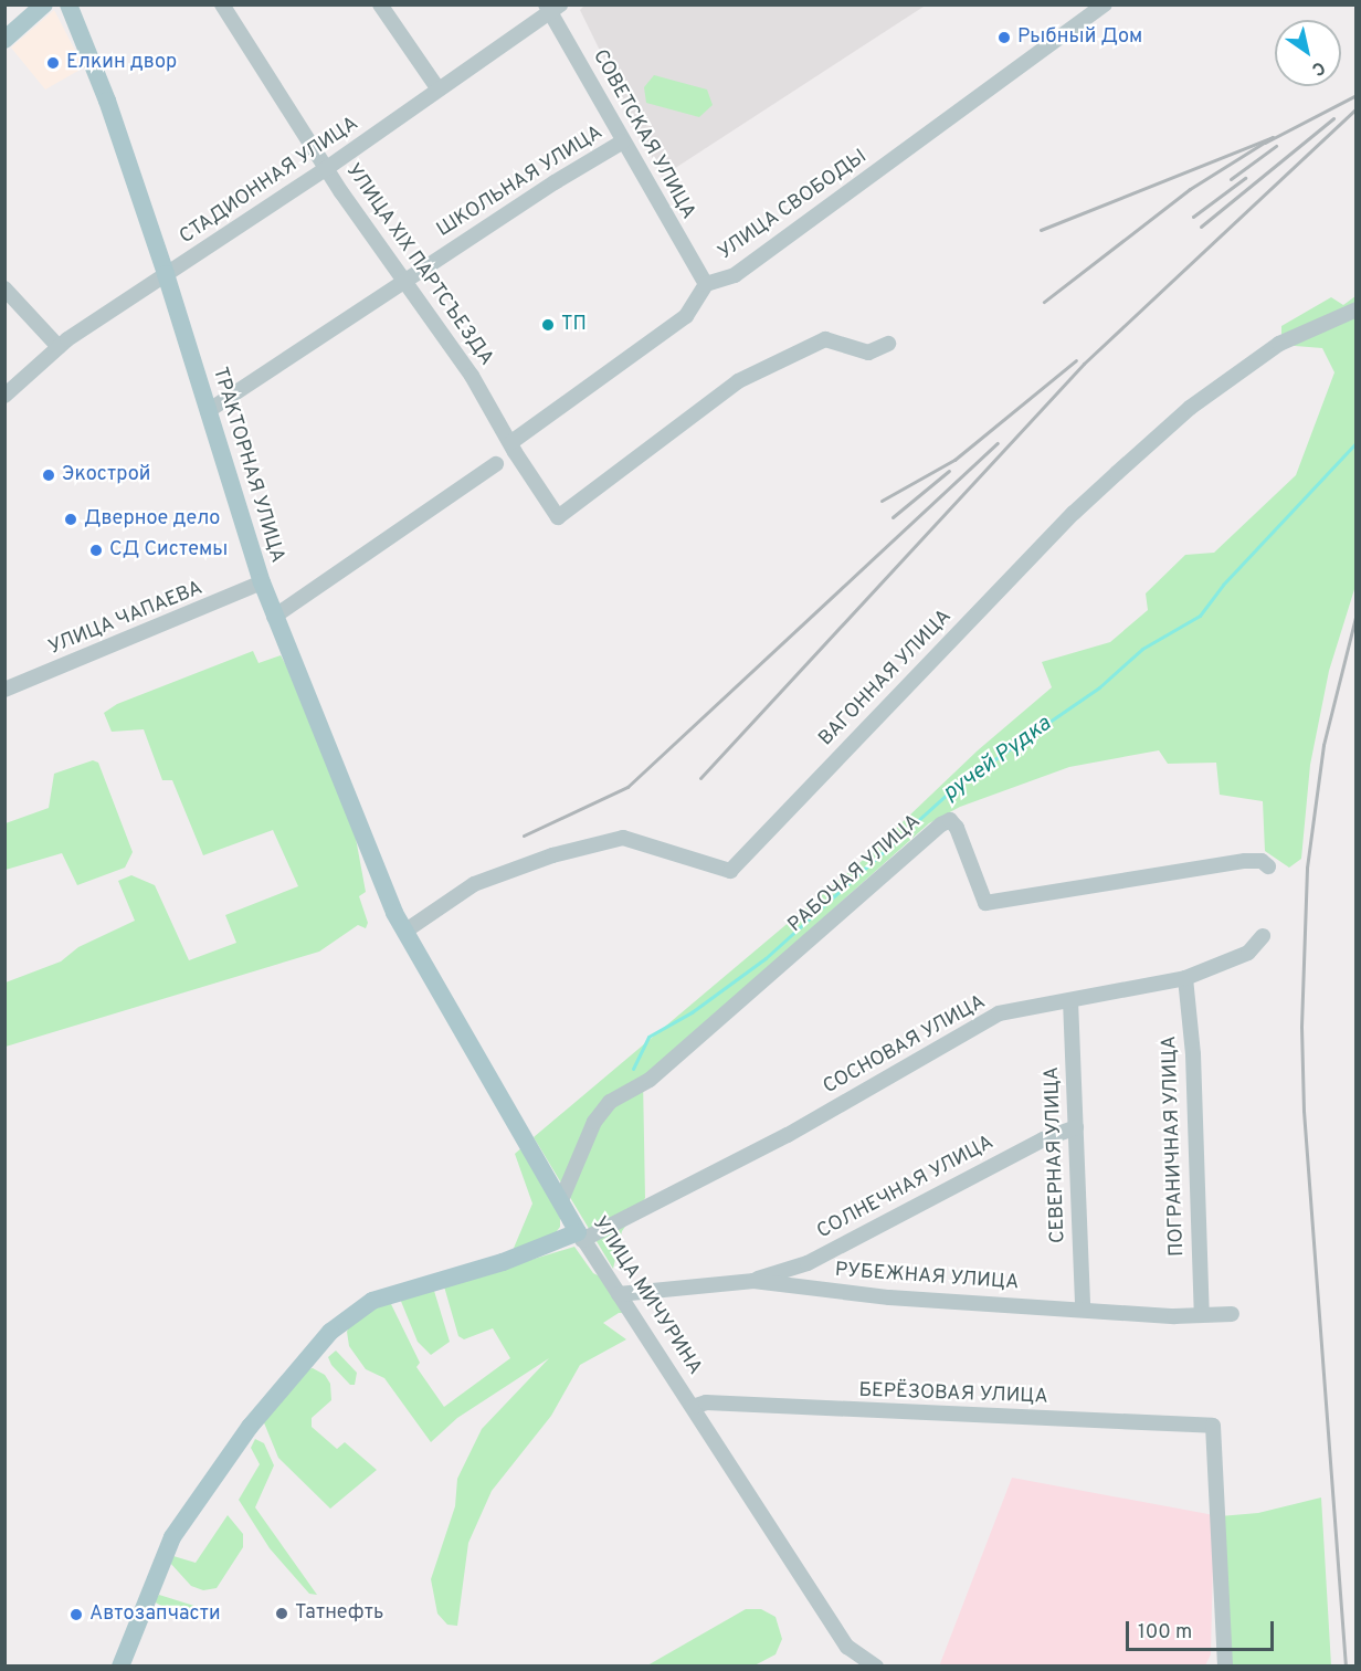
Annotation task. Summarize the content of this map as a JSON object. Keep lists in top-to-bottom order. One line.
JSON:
{"streets":{"main road":["ТРАКТОРНАЯ УЛИЦА","УЛИЦА МИЧУРИНА"],"street":["СОВЕТСКАЯ УЛИЦА","СТАДИОННАЯ УЛИЦА","ШКОЛЬНАЯ УЛИЦА","УЛИЦА СВОБОДЫ","УЛИЦА XIX ПАРТСЪЕЗДА","УЛИЦА ЧАПАЕВА","ВАГОННАЯ УЛИЦА","РАБОЧАЯ УЛИЦА","СОСНОВАЯ УЛИЦА","ПОГРАНИЧНАЯ УЛИЦА","СЕВЕРНАЯ УЛИЦА","СОЛНЕЧНАЯ УЛИЦА","РУБЕЖНАЯ УЛИЦА","БЕРЁЗОВАЯ УЛИЦА"]},"crossings":[["СОВЕТСКАЯ УЛИЦА","СТАДИОННАЯ УЛИЦА"],["СОВЕТСКАЯ УЛИЦА","ШКОЛЬНАЯ УЛИЦА"],["СОВЕТСКАЯ УЛИЦА","УЛИЦА СВОБОДЫ"],["СТАДИОННАЯ УЛИЦА","УЛИЦА XIX ПАРТСЪЕЗДА"],["СТАДИОННАЯ УЛИЦА","ТРАКТОРНАЯ УЛИЦА"],["ШКОЛЬНАЯ УЛИЦА","УЛИЦА XIX ПАРТСЪЕЗДА"],["ШКОЛЬНАЯ УЛИЦА","ТРАКТОРНАЯ УЛИЦА"],["УЛИЦА СВОБОДЫ","УЛИЦА XIX ПАРТСЪЕЗДА"],["ТРАКТОРНАЯ УЛИЦА","УЛИЦА ЧАПАЕВА"],["ТРАКТОРНАЯ УЛИЦА","ВАГОННАЯ УЛИЦА"],["ТРАКТОРНАЯ УЛИЦА","УЛИЦА МИЧУРИНА"],["ВАГОННАЯ УЛИЦА","УЛИЦА МИЧУРИНА"],["РАБОЧАЯ УЛИЦА","УЛИЦА МИЧУРИНА"],["СОСНОВАЯ УЛИЦА","ПОГРАНИЧНАЯ УЛИЦА"],["СОСНОВАЯ УЛИЦА","СЕВЕРНАЯ УЛИЦА"],["СОСНОВАЯ УЛИЦА","УЛИЦА МИЧУРИНА"],["ПОГРАНИЧНАЯ УЛИЦА","РУБЕЖНАЯ УЛИЦА"],["СЕВЕРНАЯ УЛИЦА","СОЛНЕЧНАЯ УЛИЦА"],["СЕВЕРНАЯ УЛИЦА","РУБЕЖНАЯ УЛИЦА"],["СОЛНЕЧНАЯ УЛИЦА","РУБЕЖНАЯ УЛИЦА"],["РУБЕЖНАЯ УЛИЦА","УЛИЦА МИЧУРИНА"],["УЛИЦА МИЧУРИНА","БЕРЁЗОВАЯ УЛИЦА"]],"water":["ручей Рудка"],"places":["Рыбный Дом","Елкин двор","ТП","Экострой","Дверное дело","СД Системы","Татнефть","Автозапчасти"],"scale_bar":"100 m","north":"bottom right"}
